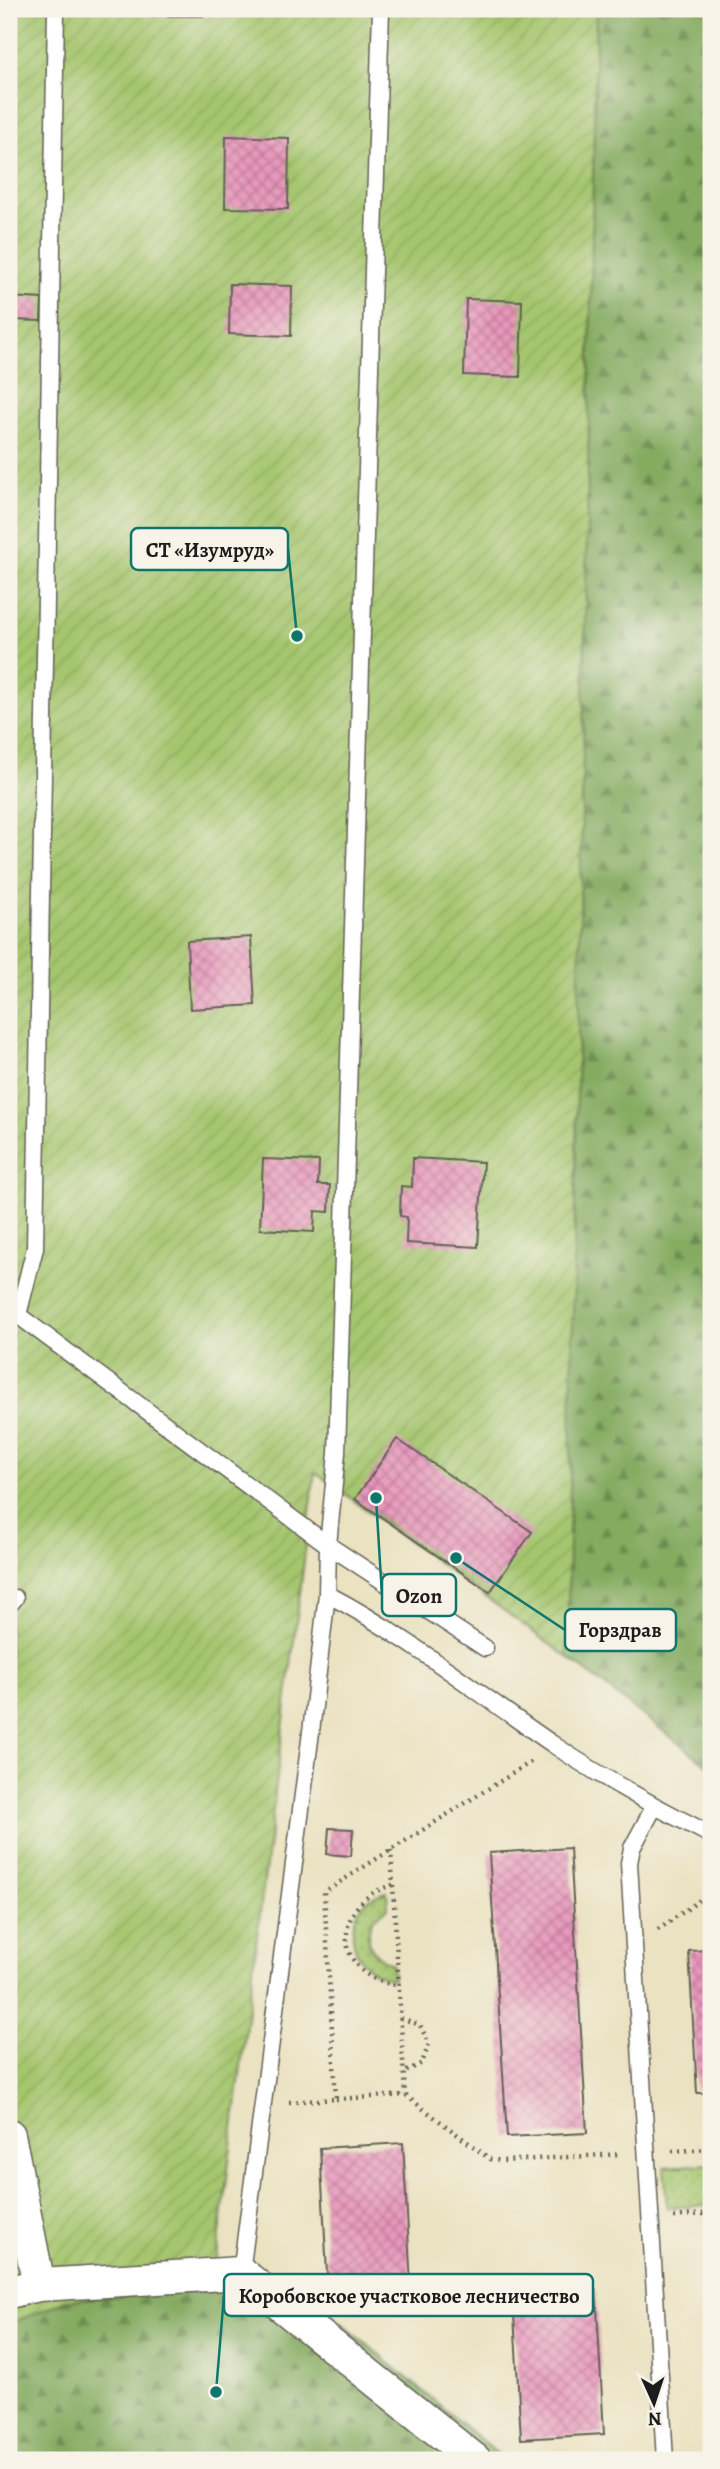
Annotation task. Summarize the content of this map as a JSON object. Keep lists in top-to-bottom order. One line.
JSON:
{"places":["СТ «Изумруд»","Ozon","Горздрав","Коробовское участковое лесничество"],"north":"bottom"}
